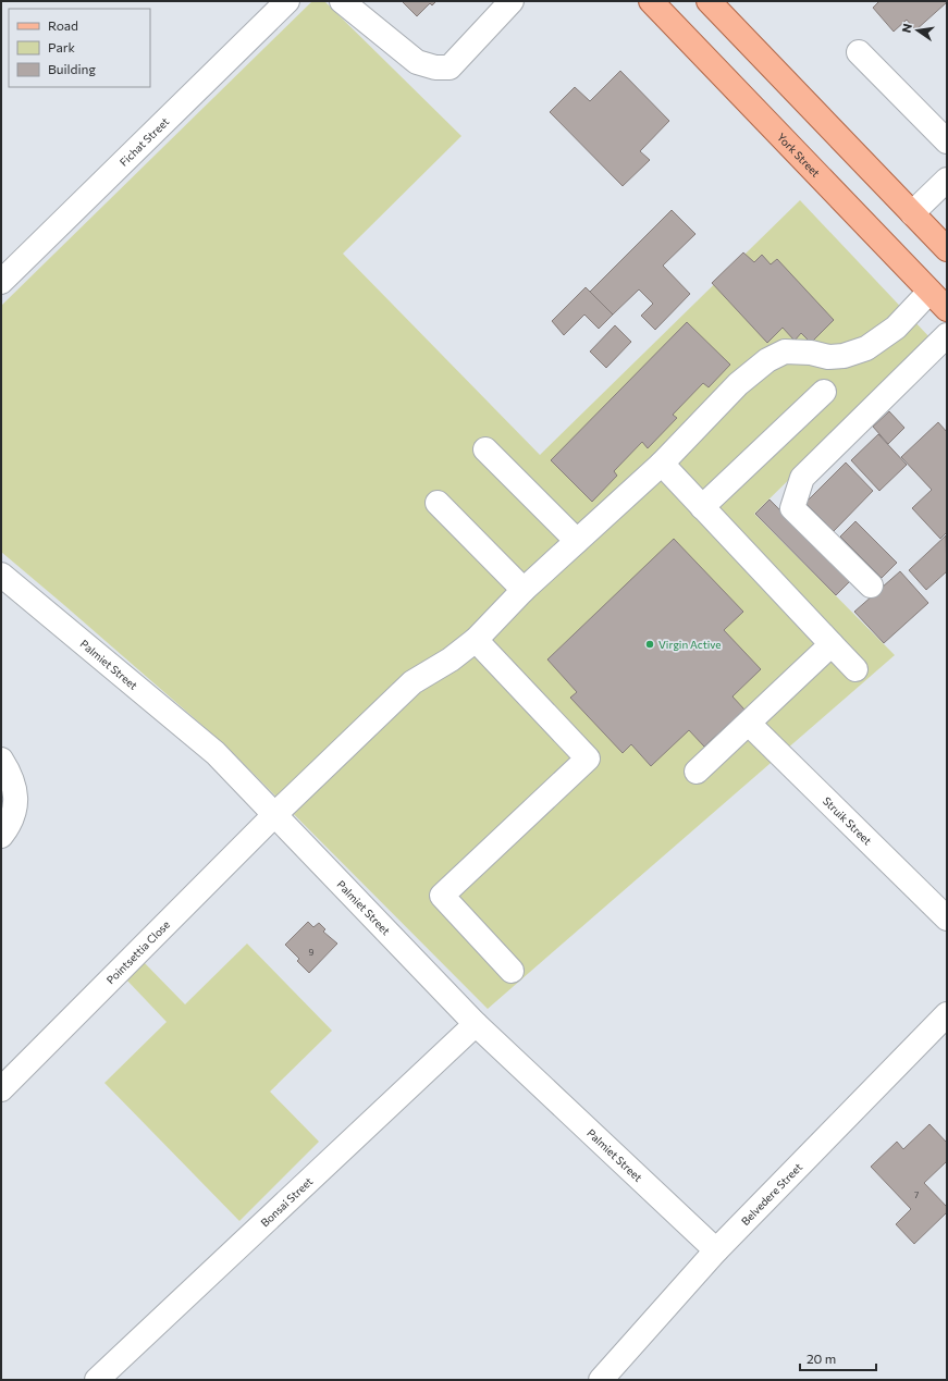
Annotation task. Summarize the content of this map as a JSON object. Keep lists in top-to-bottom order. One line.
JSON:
{"streets":{"main road":["York Street"],"street":["Fichat Street","Palmiet Street","Struik Street","Pointsettia Close","Belvedere Street","Bonsai Street"]},"crossings":[["York Street","Pointsettia Close"],["Palmiet Street","Pointsettia Close"],["Palmiet Street","Belvedere Street"],["Palmiet Street","Bonsai Street"]],"places":["Virgin Active"],"house_numbers":["9","7"],"legend":["Road","Park","Building"],"scale_bar":"20 m","north":"left"}
